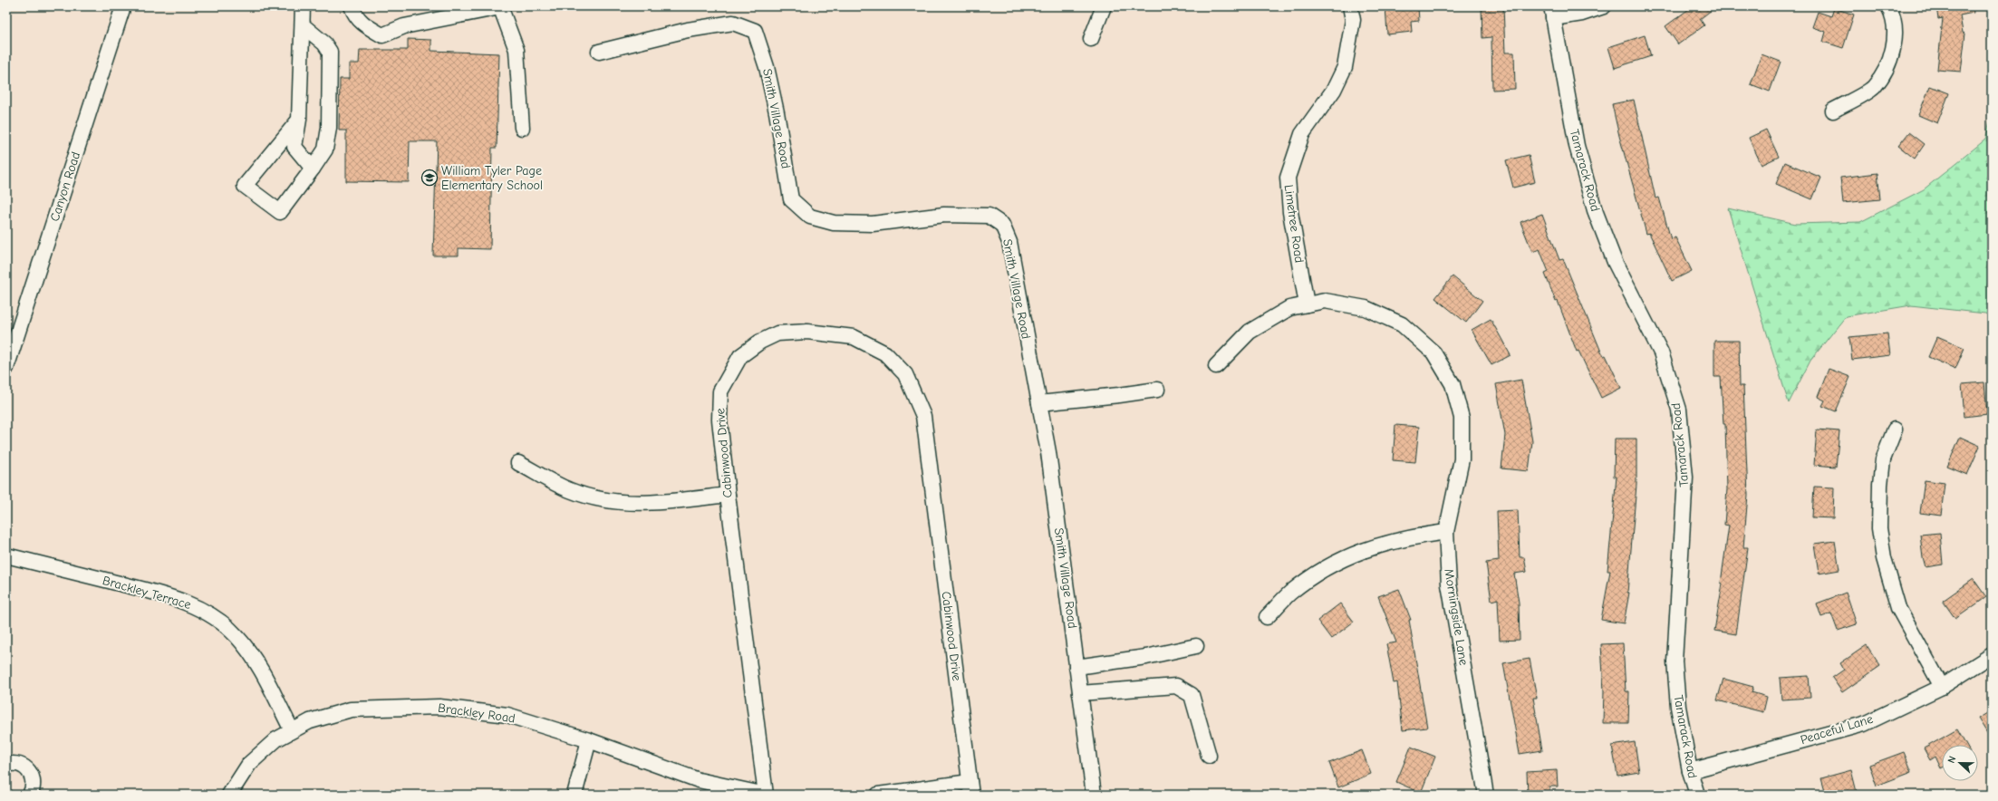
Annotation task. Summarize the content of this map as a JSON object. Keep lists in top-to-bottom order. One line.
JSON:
{"streets":{"street":["Smith Village Road","Tamarack Road","Canyon Road","Limetree Road","Cabinwood Drive","Brackley Terrace","Morningside Lane","Brackley Road","Peaceful Lane"]},"crossings":[["Tamarack Road","Peaceful Lane"],["Limetree Road","Morningside Lane"],["Cabinwood Drive","Brackley Road"],["Brackley Terrace","Brackley Road"]],"places":{"school or university":["William Tyler Page Elementary School"]},"north":"left"}
